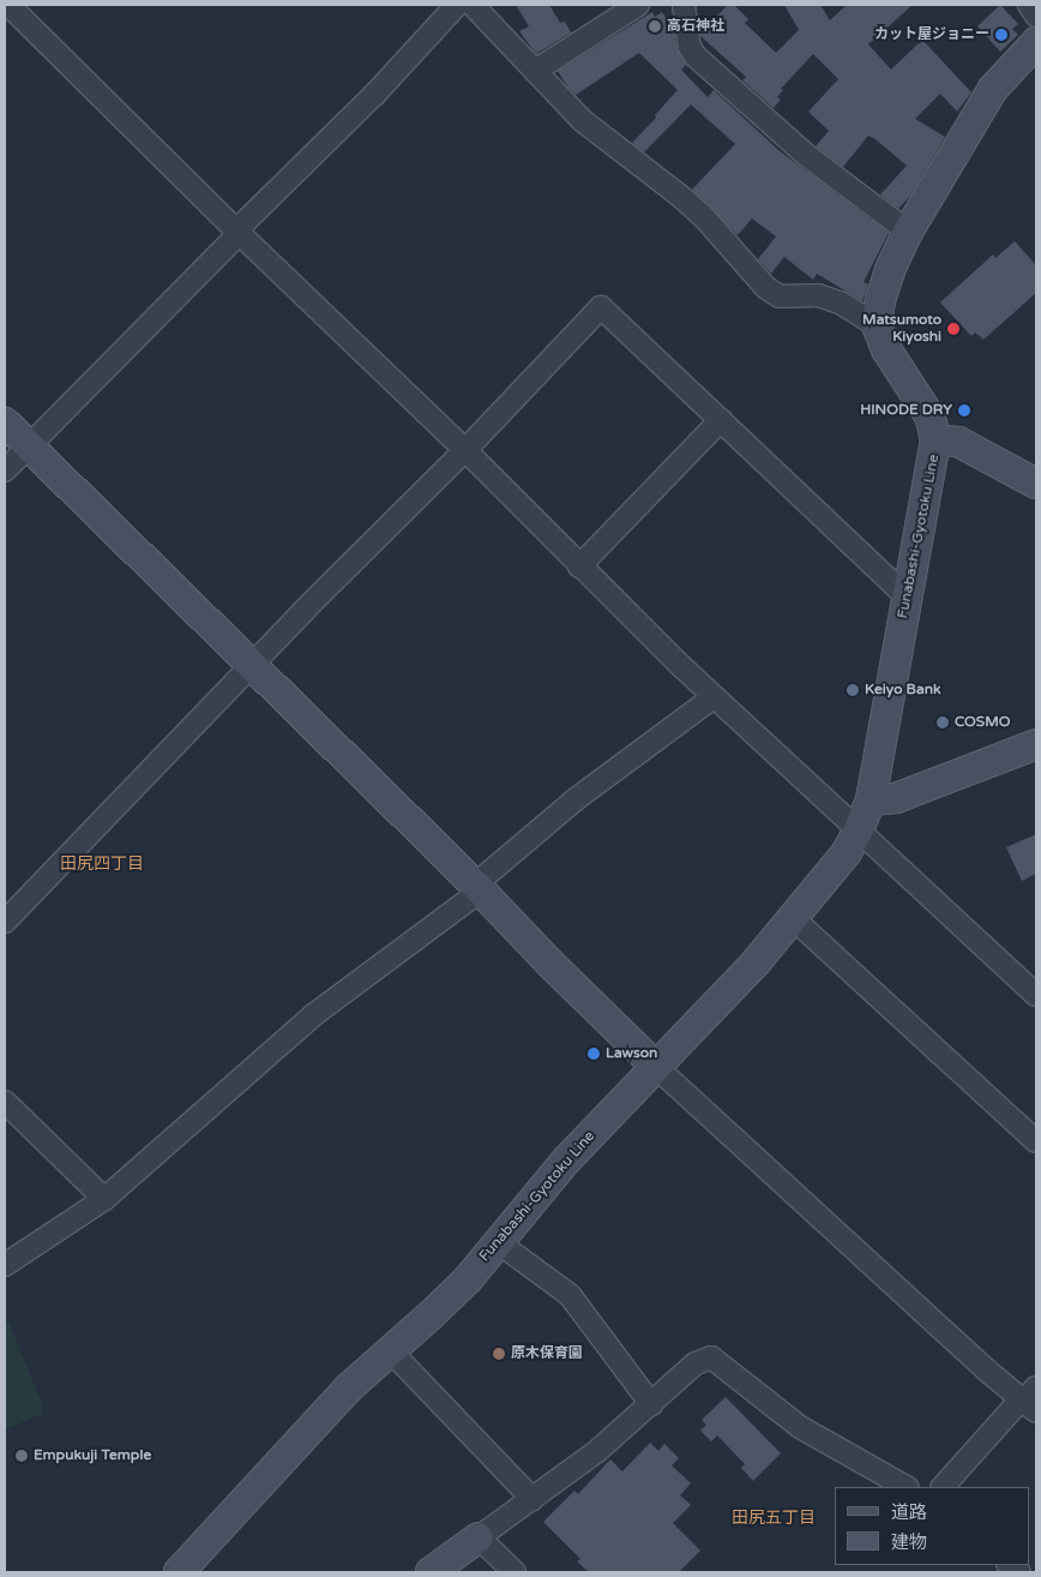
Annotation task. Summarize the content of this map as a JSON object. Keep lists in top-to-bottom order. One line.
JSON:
{"streets":{"main road":["Funabashi-Gyotoku Line"]},"districts":["田尻四丁目","田尻五丁目"],"places":["高石神社","カット屋ジョニー","Matsumoto Kiyoshi","HINODE DRY","Keiyo Bank","COSMO","Lawson","原木保育園","Empukuji Temple"],"legend":["道路","建物"]}
